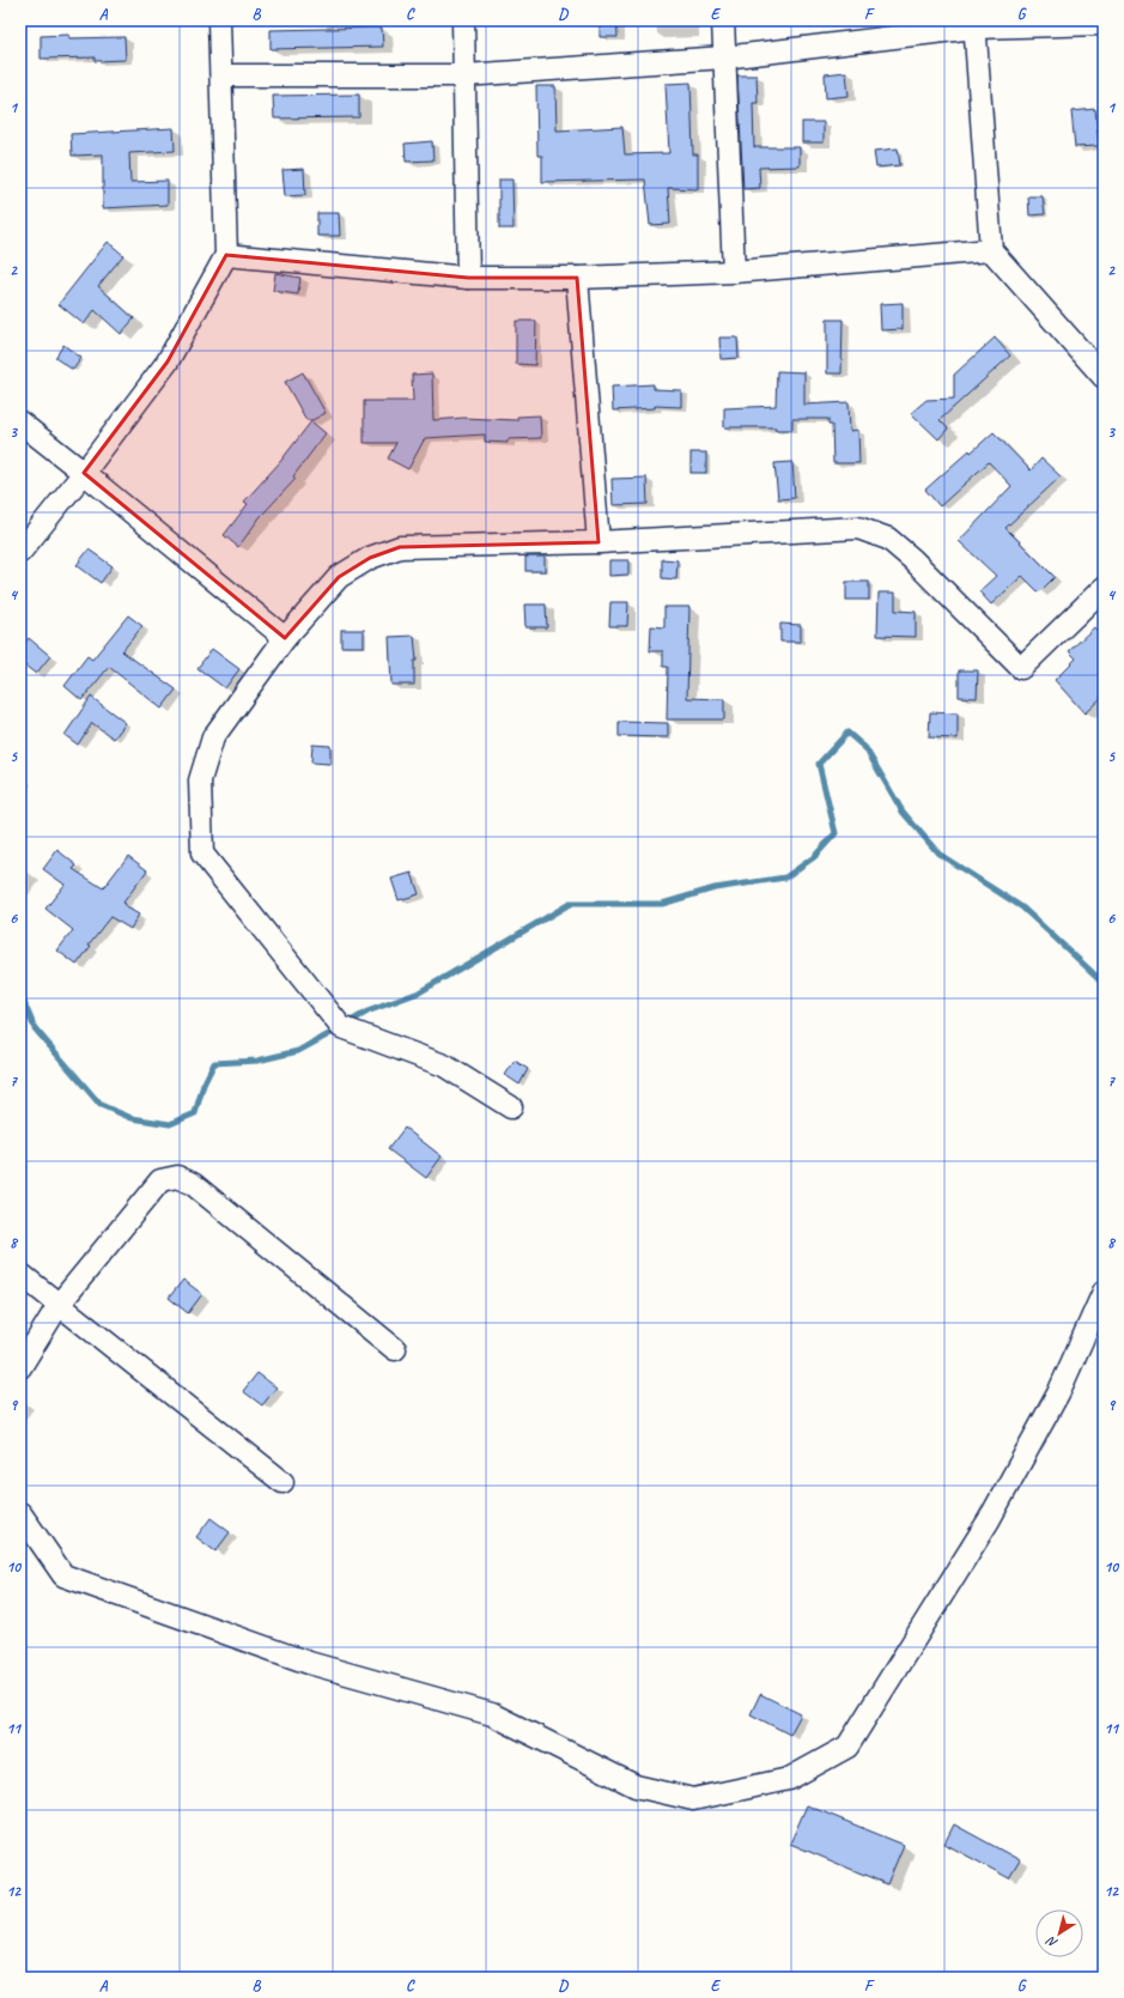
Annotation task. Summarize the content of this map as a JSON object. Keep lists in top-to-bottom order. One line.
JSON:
{"north":"bottom left","grid":{"columns":["A","B","C","D","E","F","G"],"rows":["1","2","3","4","5","6","7","8","9","10","11","12"]}}
